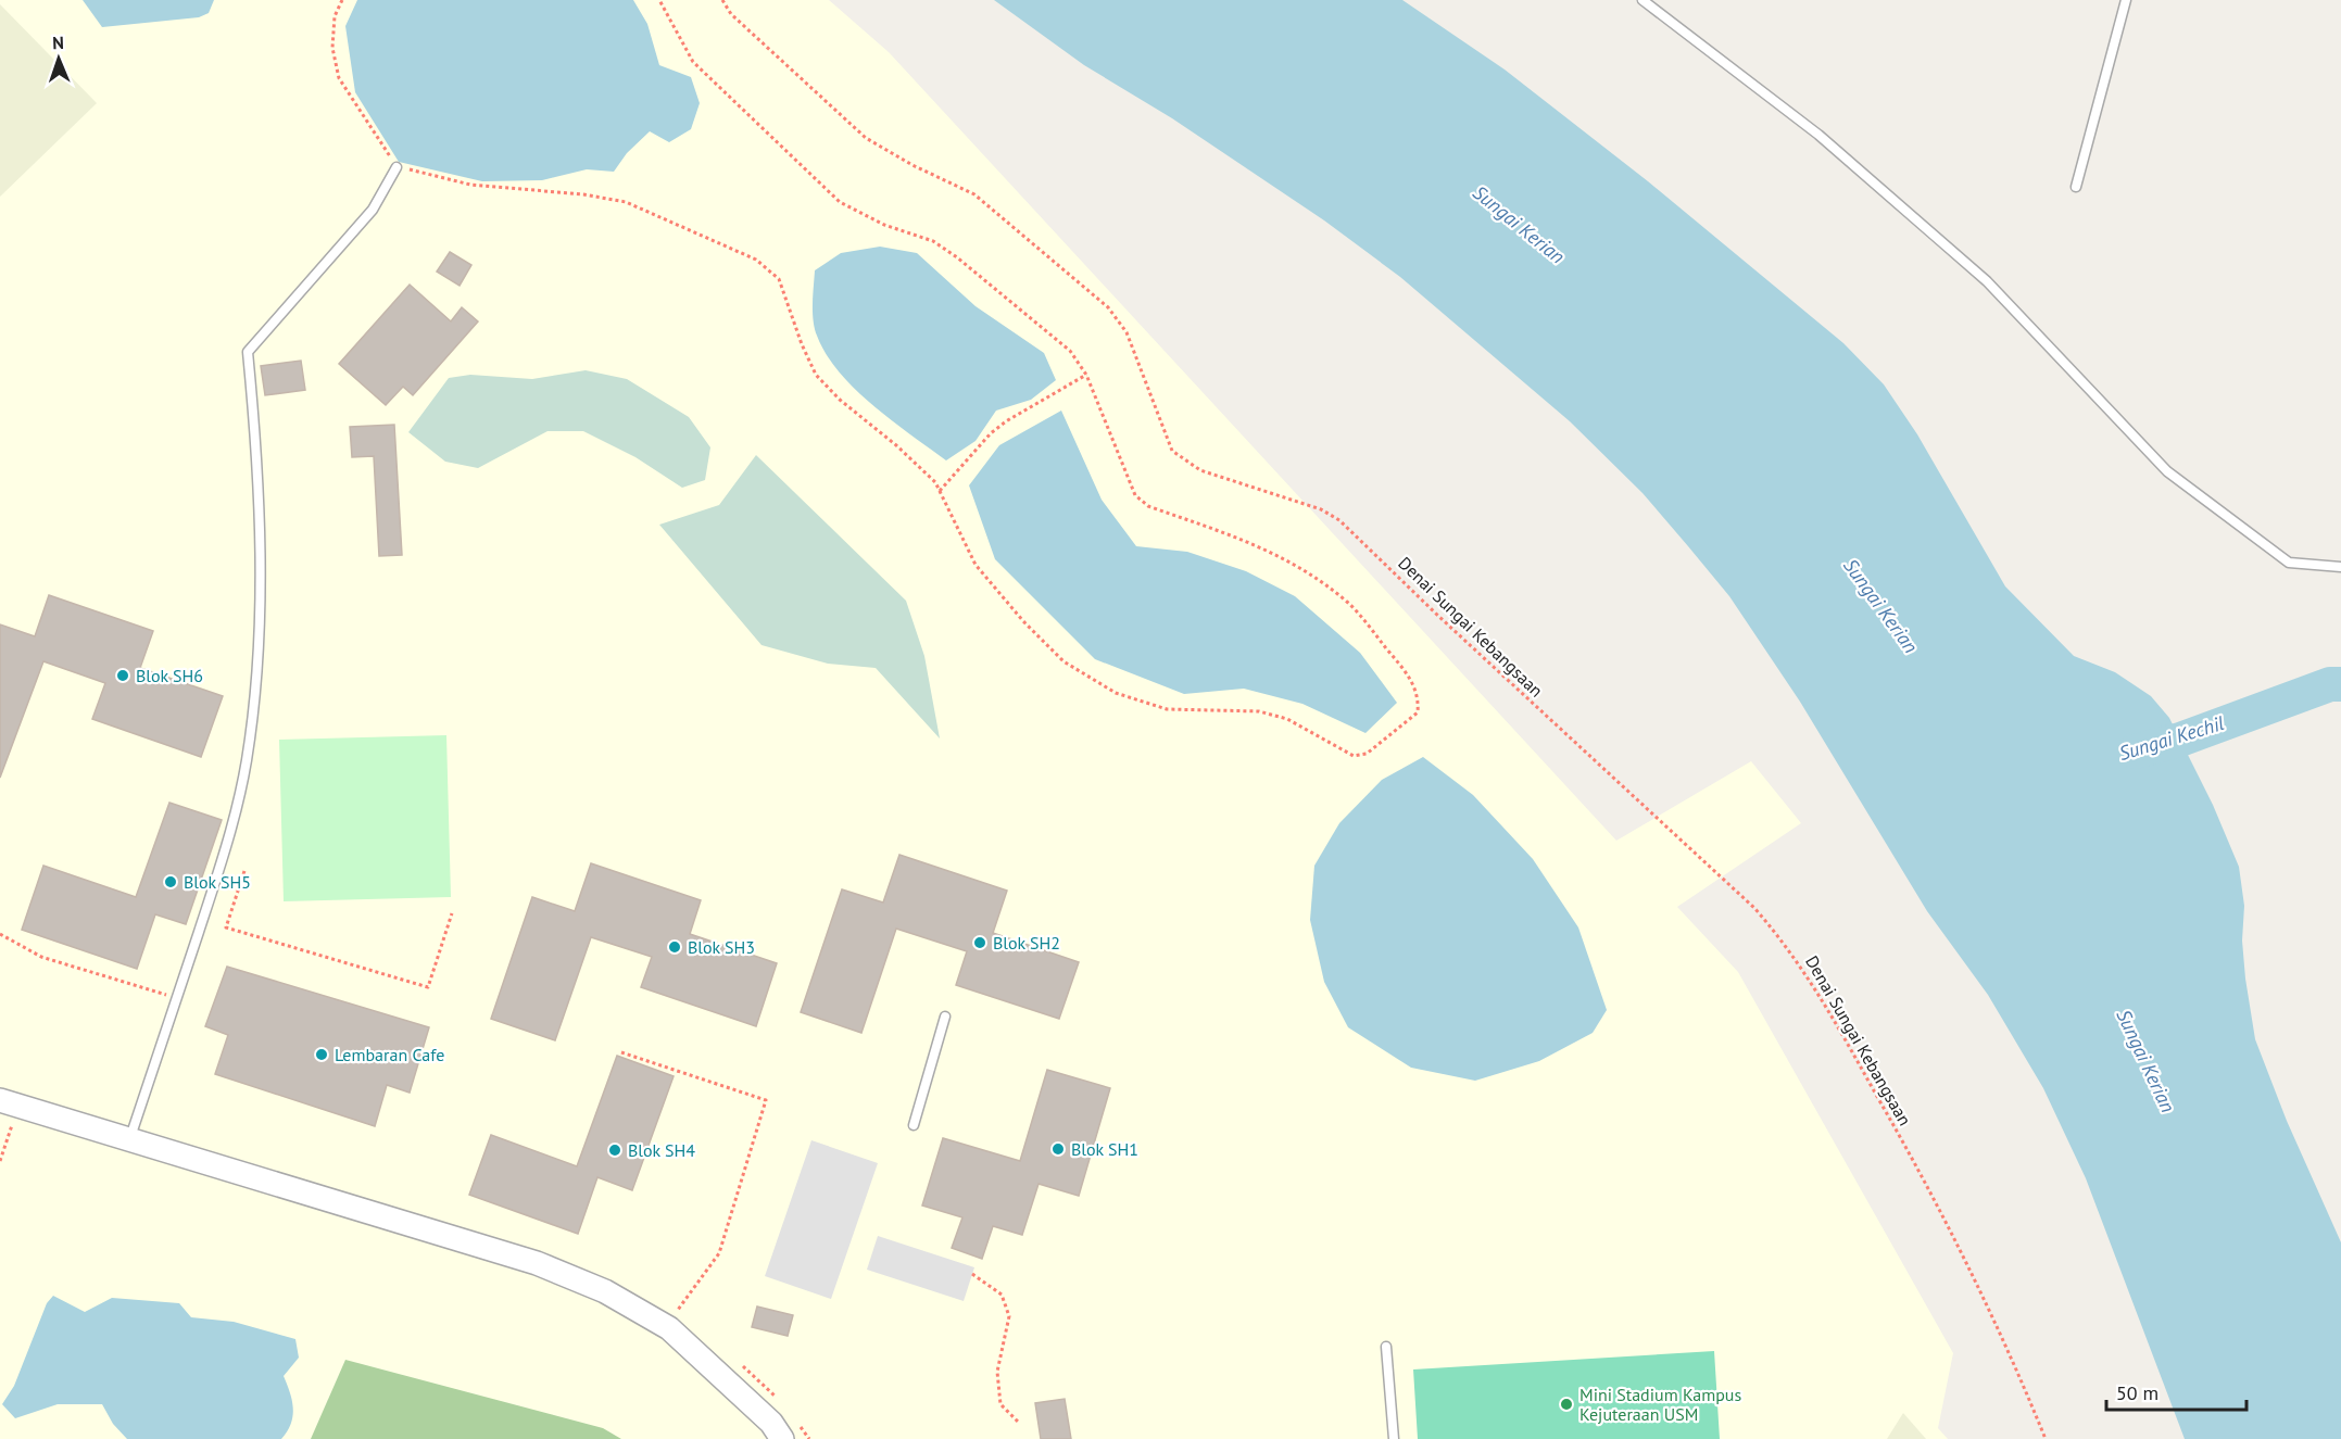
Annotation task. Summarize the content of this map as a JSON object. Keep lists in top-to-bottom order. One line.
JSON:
{"streets":{"path":["Denai Sungai Kebangsaan"]},"water":["Sungai Kerian","Sungai Kechil"],"places":["Blok SH6","Blok SH5","Blok SH2","Blok SH3","Lembaran Cafe","Blok SH1","Blok SH4","Mini Stadium Kampus Kejuteraan USM"],"scale_bar":"50 m","north":"top"}
